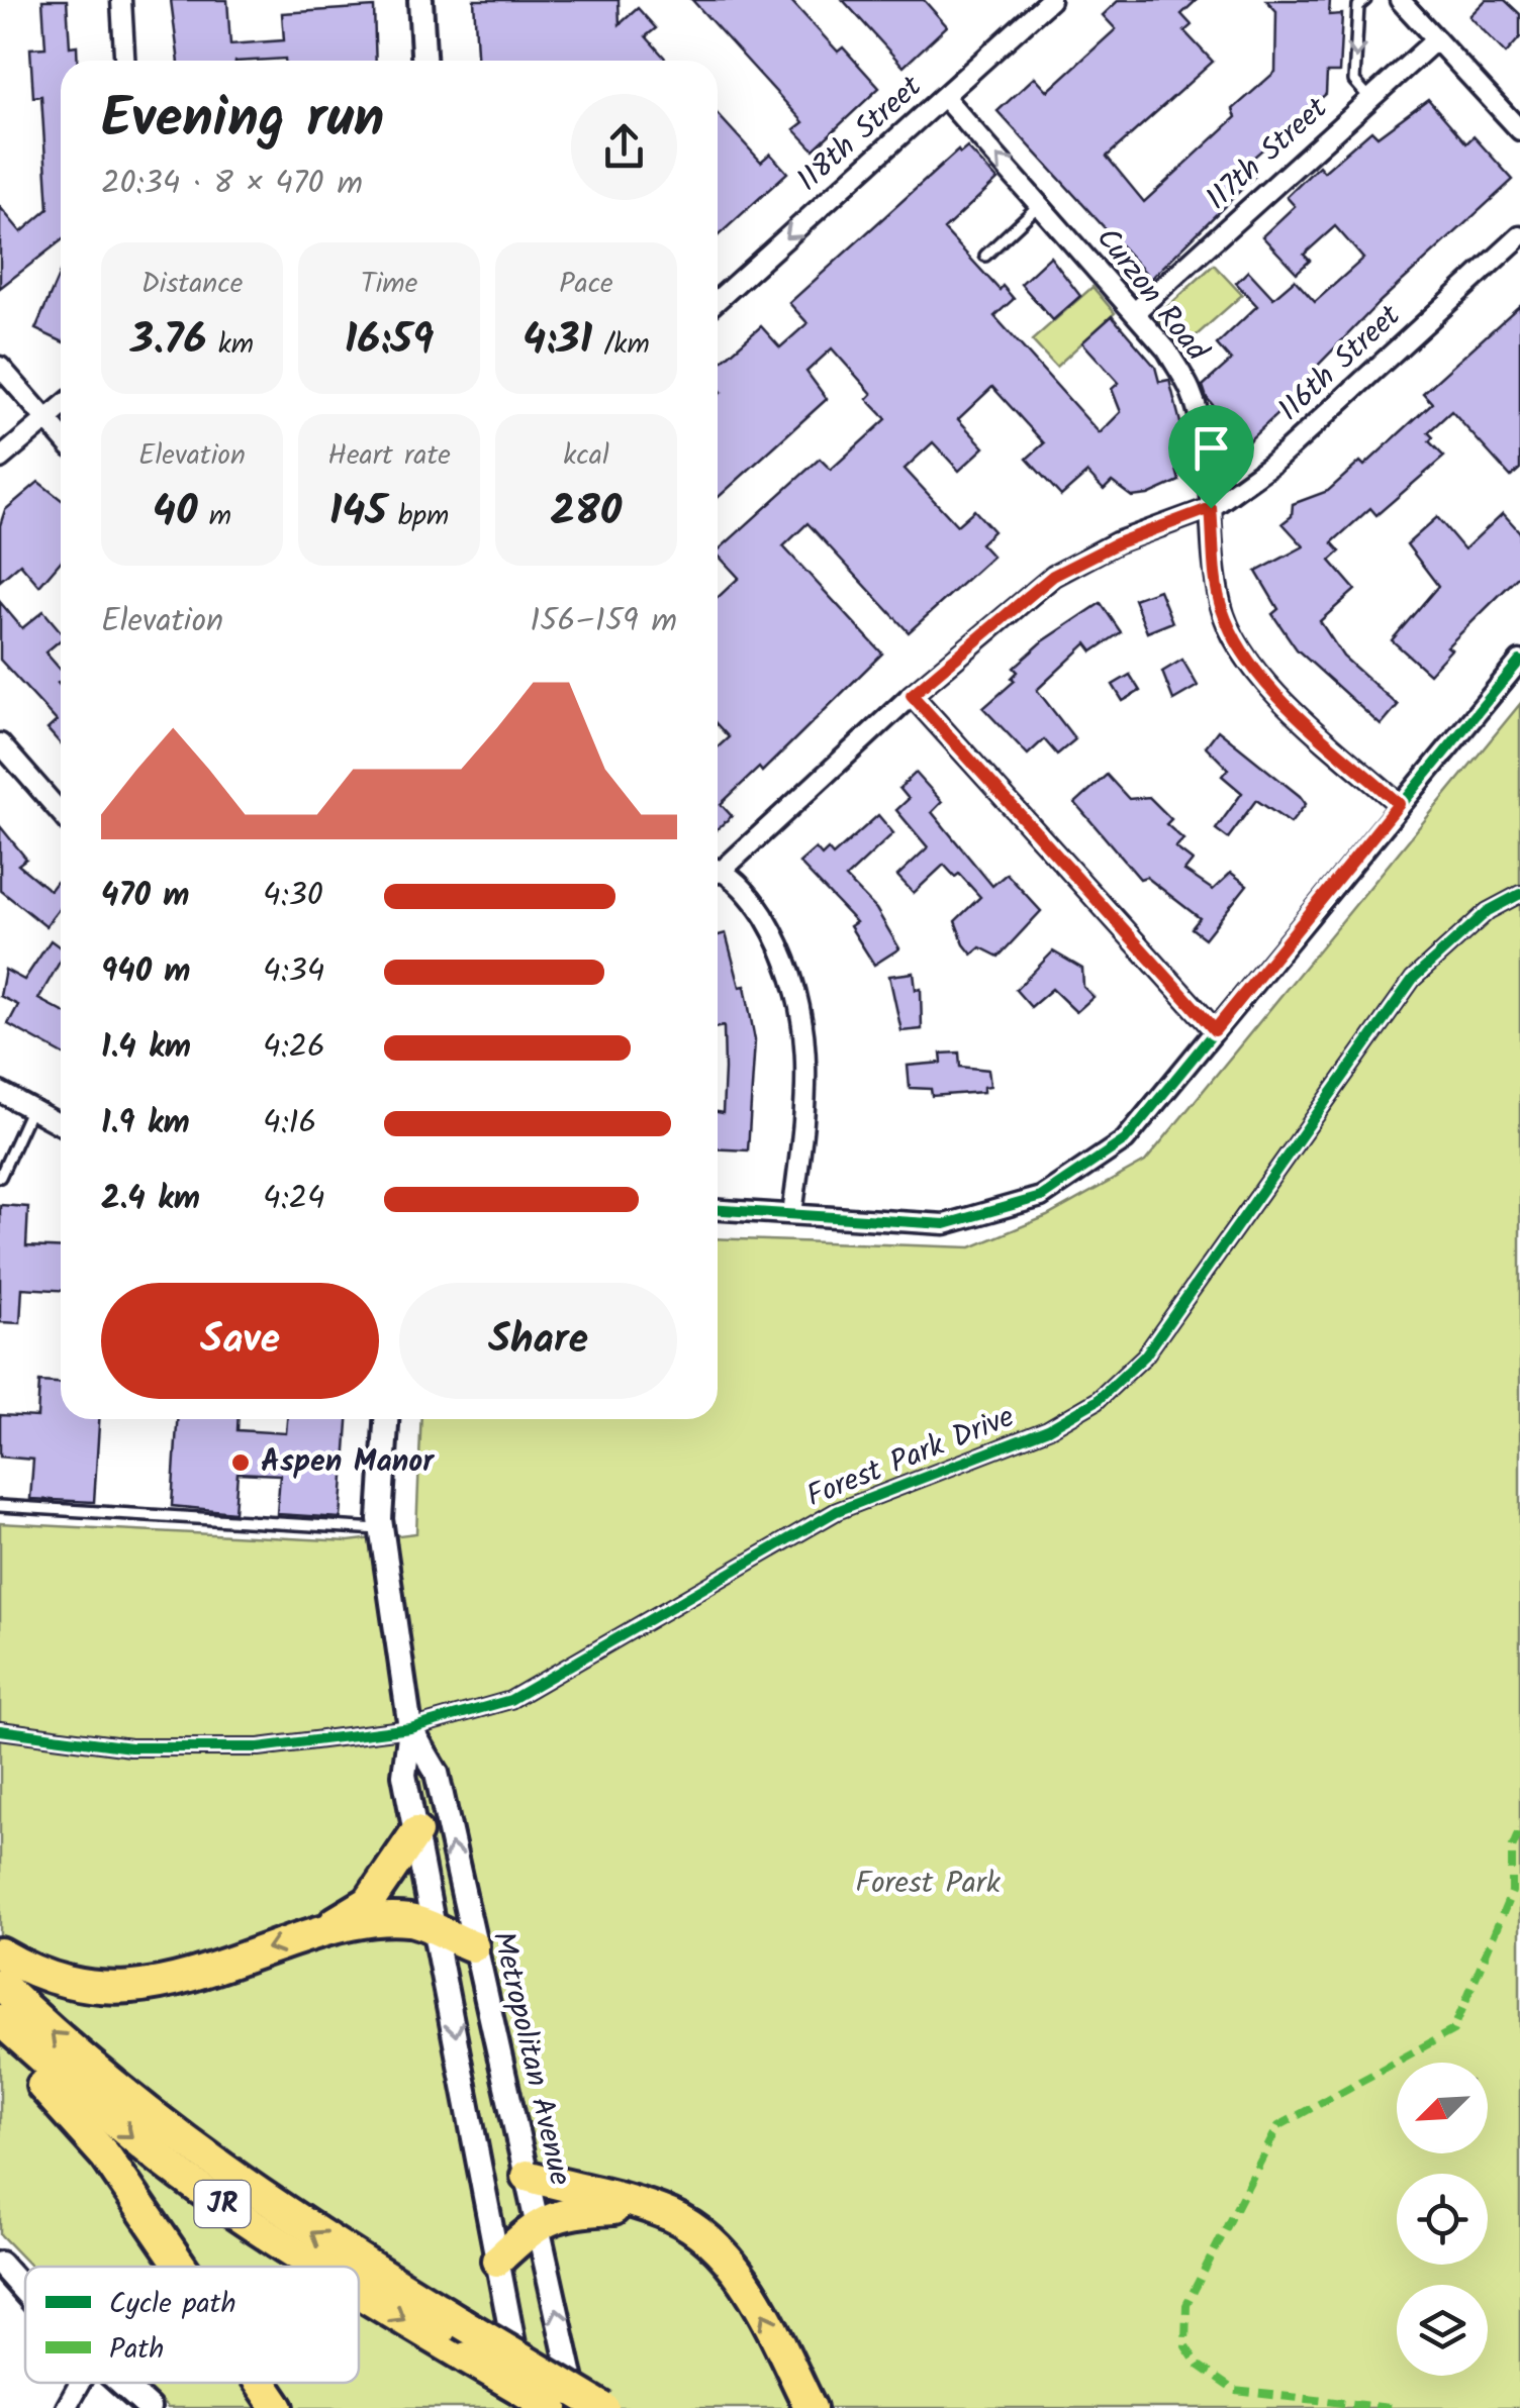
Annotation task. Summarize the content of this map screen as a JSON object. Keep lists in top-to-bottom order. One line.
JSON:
{"streets":{"highway":["JR"],"main road":["Metropolitan Avenue"],"street":["118th Street","117th Street","Curzon Road","116th Street","Forest Park Drive"]},"crossings":[["118th Street","Curzon Road"],["117th Street","Curzon Road"],["Curzon Road","116th Street"],["Forest Park Drive","Metropolitan Avenue"]],"one_way":["118th Street"],"parks":["Forest Park"],"places":["Aspen Manor"],"legend":["Cycle path","Path"],"north":"bottom left","page":{"heading":["Evening run","20:34 · 8 × 470 m"],"stats":[["Distance","3.76 km"],["Time","16:59"],["Pace","4:31 /km"],["Elevation","40 m"],["Heart rate","145 bpm"],["kcal","280"]],"chart":["Elevation","156–159 m"],"list":[{"name":"470 m","note":"4:30"},{"name":"940 m","note":"4:34"},{"name":"1.4 km","note":"4:26"},{"name":"1.9 km","note":"4:16"},{"name":"2.4 km","note":"4:24"}],"buttons":["Save","Share"]}}
